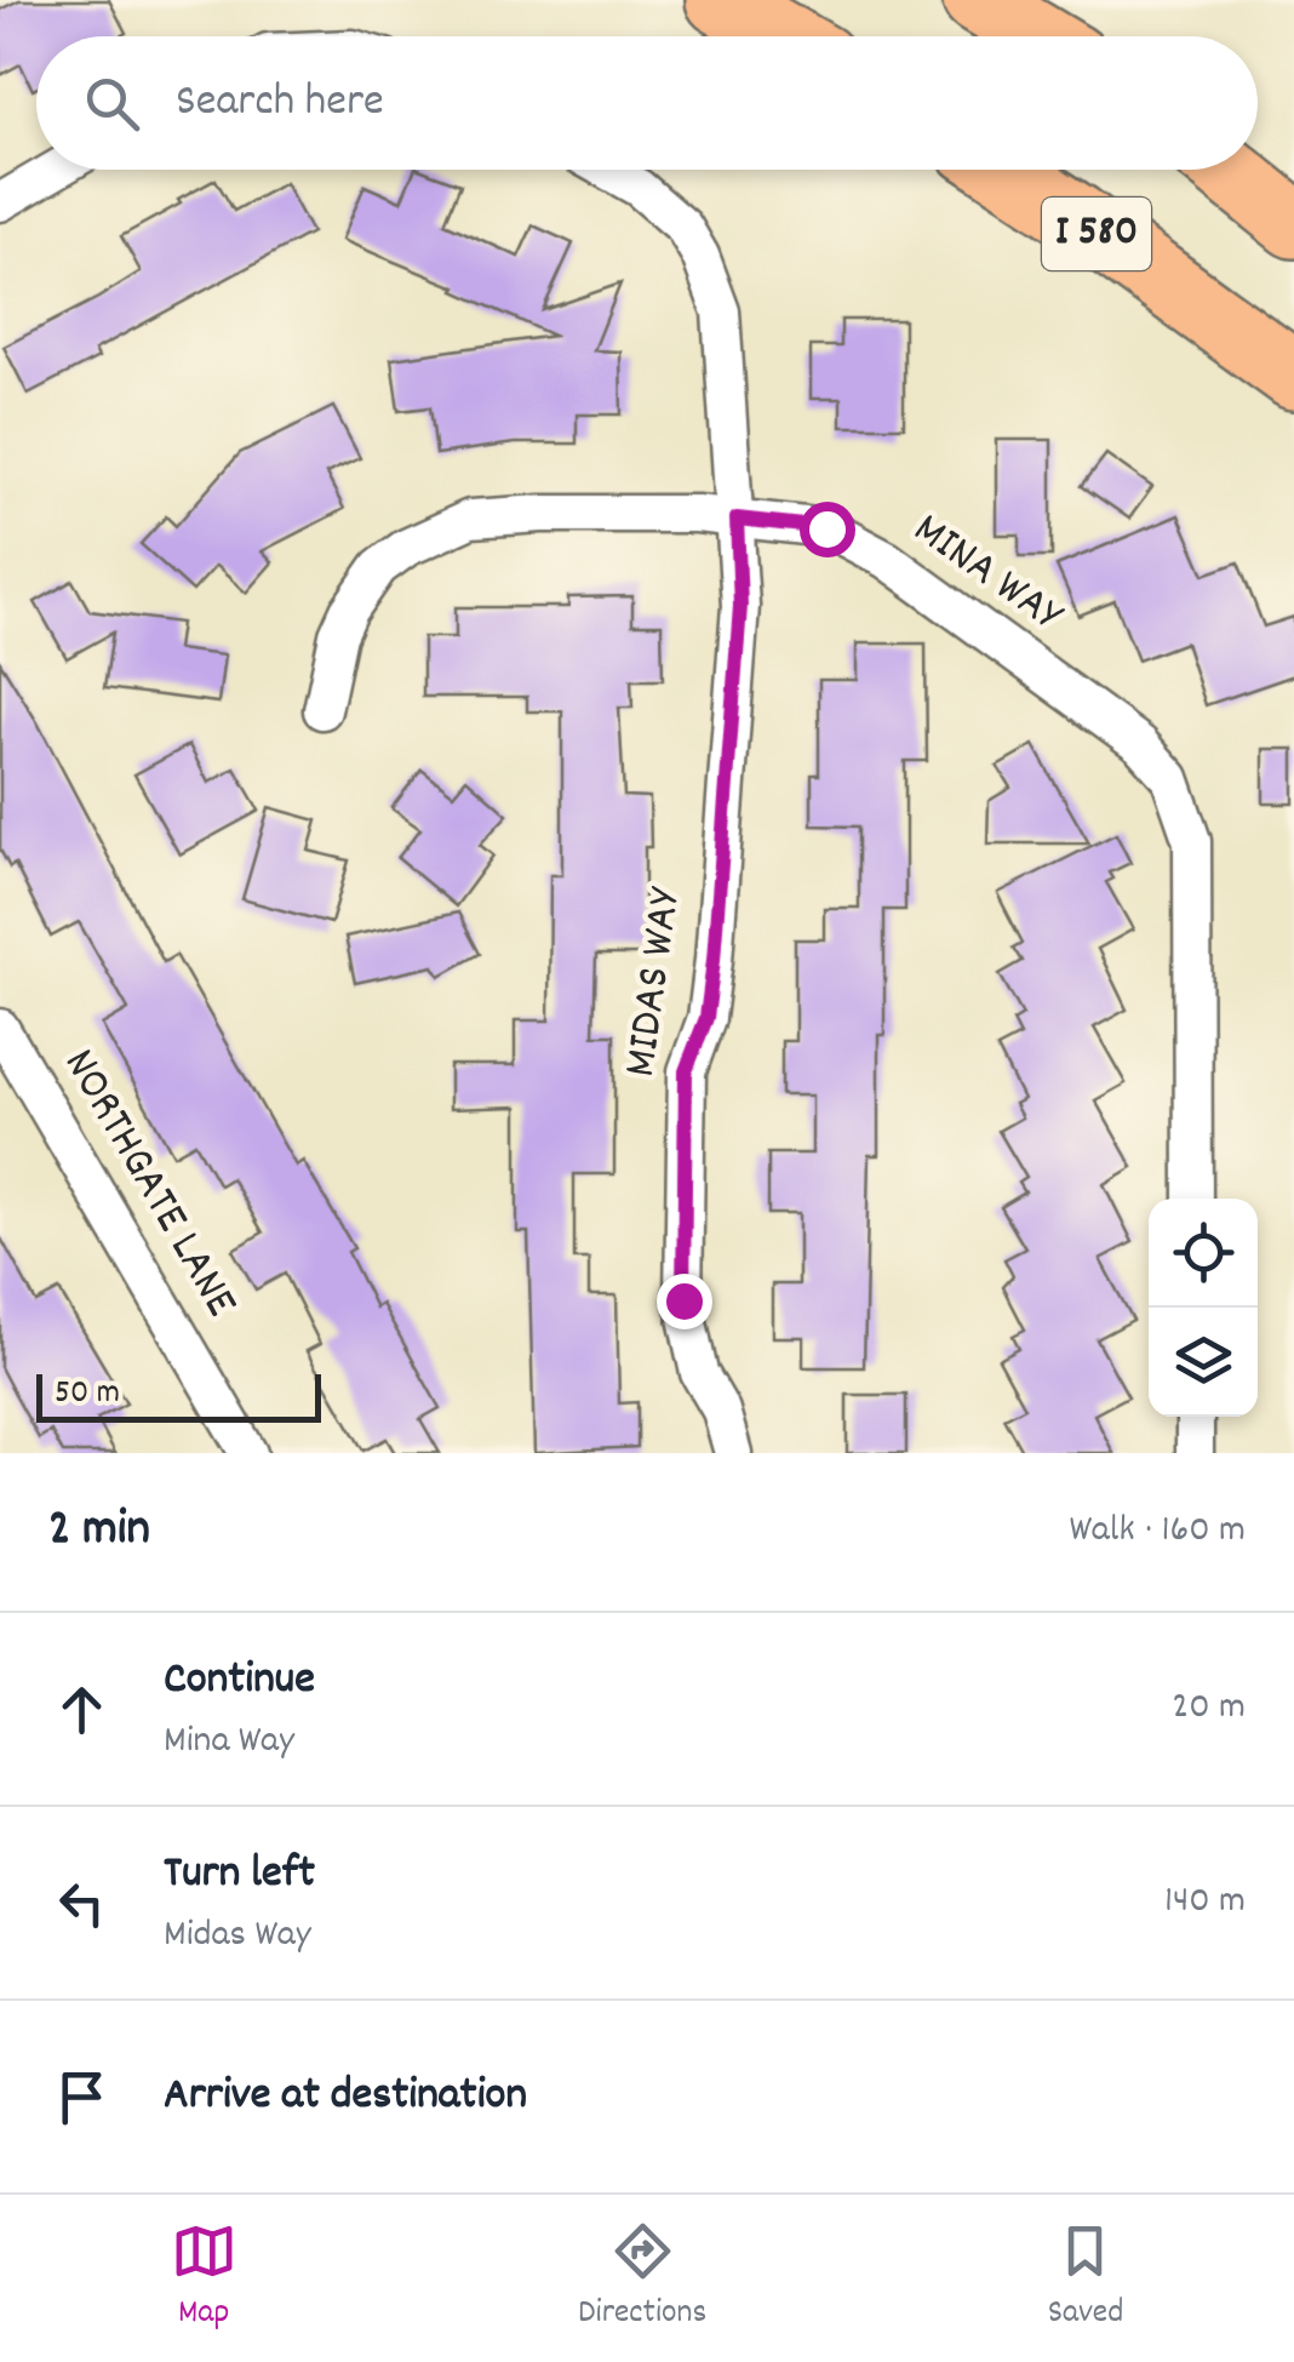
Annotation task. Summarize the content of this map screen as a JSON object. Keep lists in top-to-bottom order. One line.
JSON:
{"streets":{"highway":["I 580"],"street":["MINA WAY","MIDAS WAY","NORTHGATE LANE"]},"crossings":[["MINA WAY","MIDAS WAY"]],"scale_bar":"50 m","page":{"search":"Search here","scale":"50 m","heading":["2 min","Walk · 160 m"],"list":[["Continue","Mina Way","20 m"],["Turn left","Midas Way","140 m"],"Arrive at destination"],"nav":["Map","Directions","Saved"]}}
